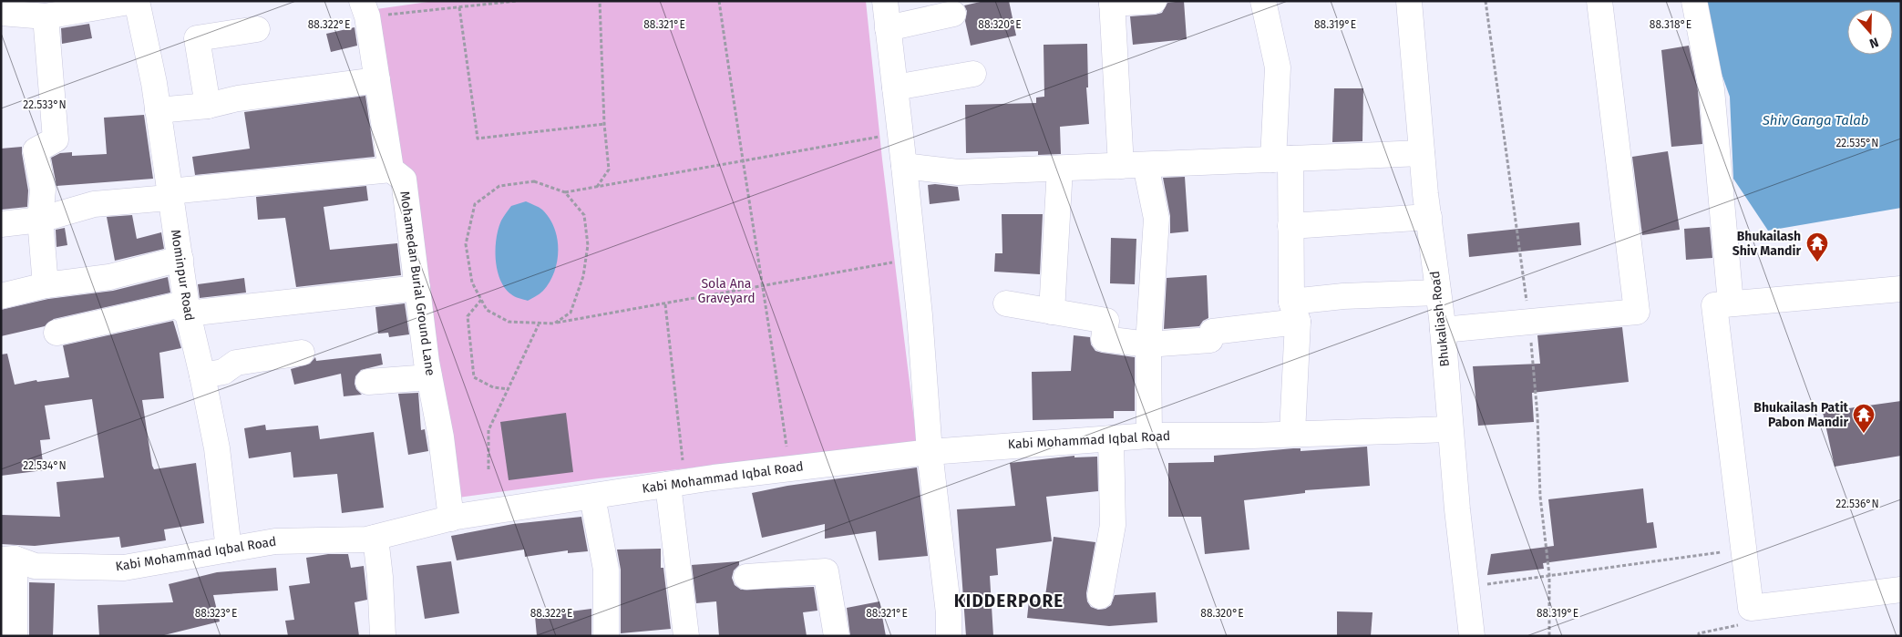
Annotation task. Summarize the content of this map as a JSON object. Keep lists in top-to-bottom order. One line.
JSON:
{"streets":{"street":["Mominpur Road","Mohamedan Burial Ground Lane","Bhukaliash Road","Kabi Mohammad Iqbal Road"]},"crossings":[["Mominpur Road","Kabi Mohammad Iqbal Road"],["Mohamedan Burial Ground Lane","Kabi Mohammad Iqbal Road"],["Bhukaliash Road","Kabi Mohammad Iqbal Road"]],"districts":["KIDDERPORE"],"water":["Shiv Ganga Talab"],"parks":["Sola Ana Graveyard"],"places":{"temple":["Bhukailash Shiv Mandir","Bhukailash Patit Pabon Mandir"]},"north":"bottom","coordinates":["88.321°E","88.319°E","88.322°E","88.320°E","88.318°E","22.533°N","22.535°N","22.534°N","22.536°N","88.323°E"]}
